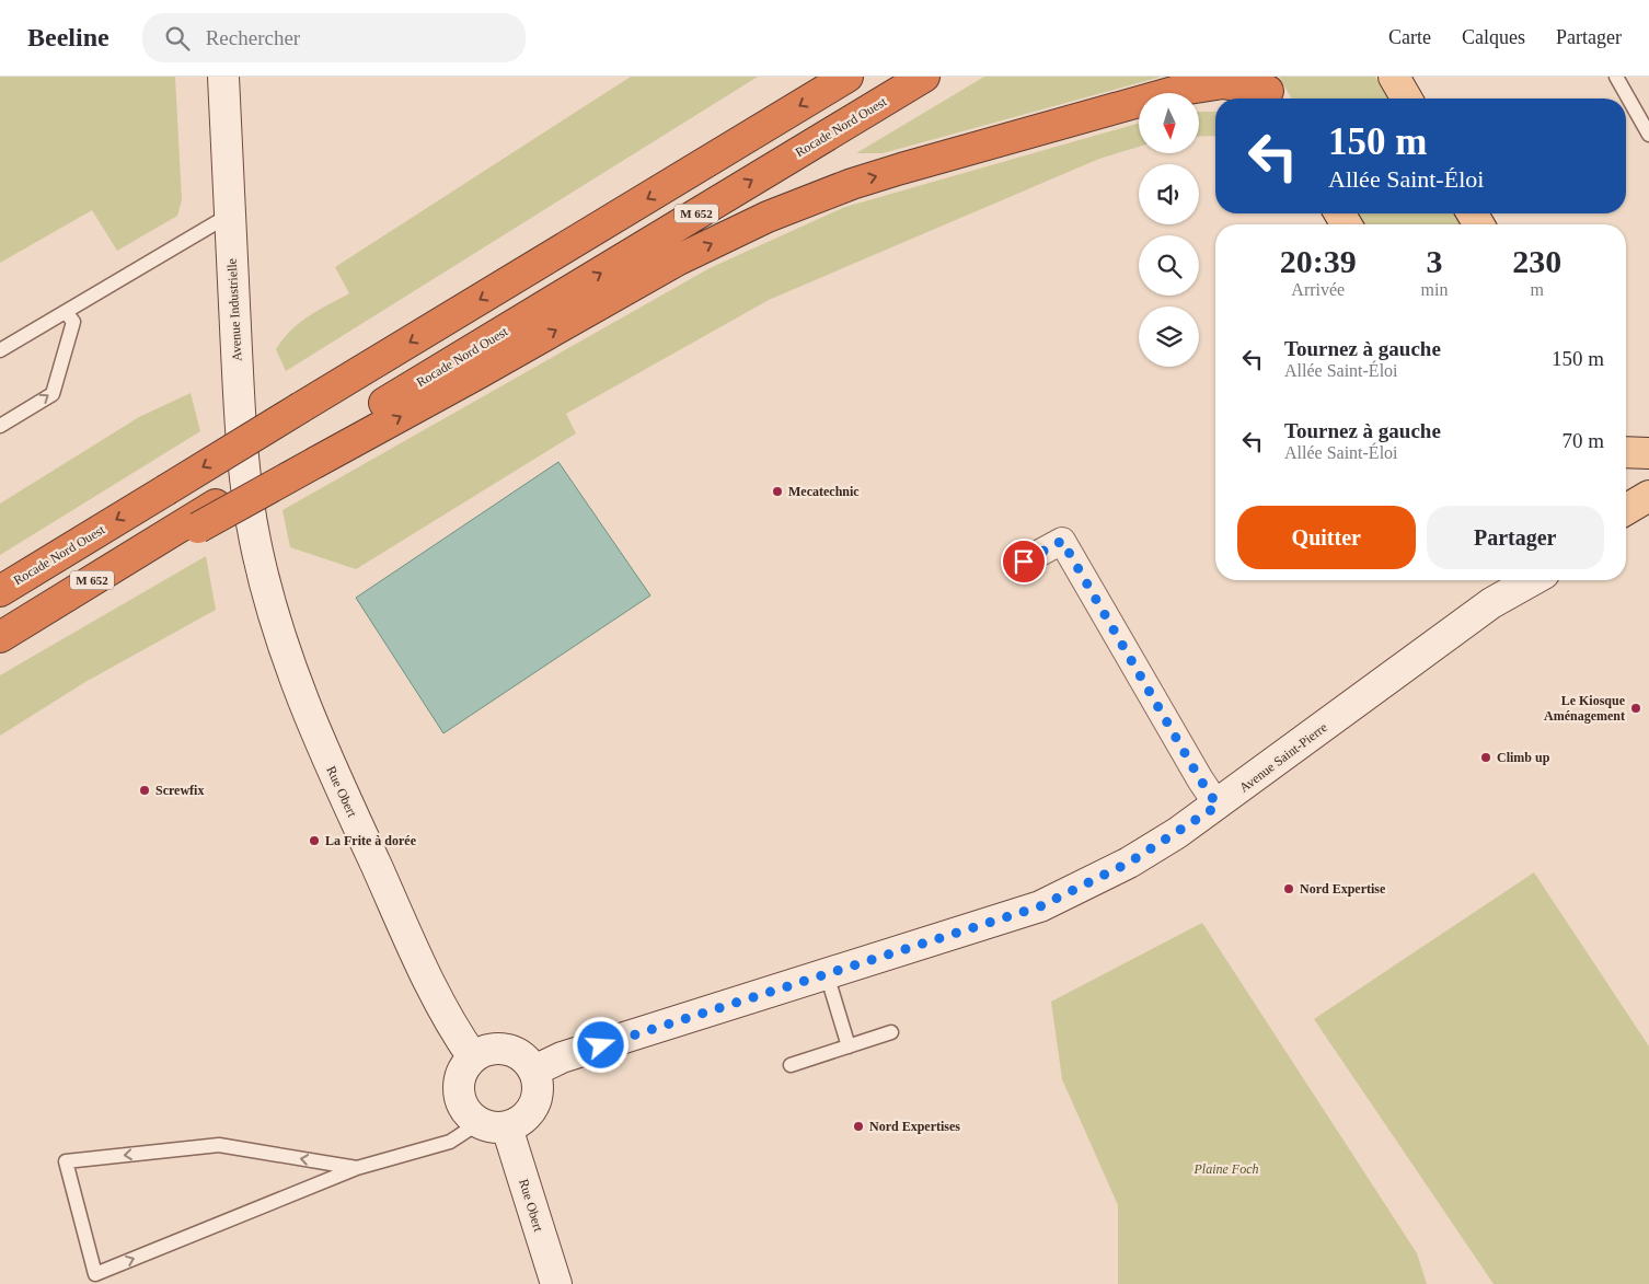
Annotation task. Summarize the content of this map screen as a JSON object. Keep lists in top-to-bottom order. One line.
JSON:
{"streets":{"highway":["Rocade Nord Ouest","M 652"],"street":["Avenue Industrielle","Avenue Saint-Pierre","Rue Obert"]},"crossings":[["Rocade Nord Ouest","M 652"],["Avenue Industrielle","Rue Obert"],["Avenue Saint-Pierre","Rue Obert"]],"parks":["Plaine Foch"],"places":["Mecatechnic","Le Kiosque Aménagement","Climb up","Screwfix","La Frite à dorée","Nord Expertise","Nord Expertises"],"north":"bottom","page":{"header":"Beeline","search":"Rechercher","nav":["Carte","Calques","Partager"],"turn":["150 m","Allée Saint-Éloi"],"eta":["20:39","Arrivée","3","min","230","m"],"list":[{"name":"Tournez à gauche","note":"Allée Saint-Éloi","value":"150 m"},{"name":"Tournez à gauche","note":"Allée Saint-Éloi","value":"70 m"}],"buttons":["Quitter","Partager"]}}
